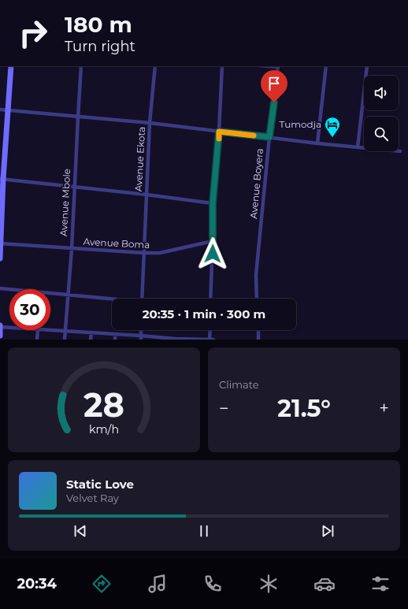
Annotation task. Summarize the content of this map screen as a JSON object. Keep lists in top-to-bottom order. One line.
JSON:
{"streets":{"street":["Avenue Ekota","Avenue Boyera","Avenue Mbole","Avenue Boma"]},"crossings":[["Avenue Ekota","Avenue Boma"],["Avenue Mbole","Avenue Boma"]],"places":{"hotel":["Tumodja"]},"page":{"turn":["180 m","Turn right"],"limit":"30","trip":"20:35 · 1 min · 300 m","tile":"Climate","heat":["−","21.5°","+"],"song":["Static Love","Velvet Ray"],"tabs":"20:34","gauge":["28","km/h"]}}
